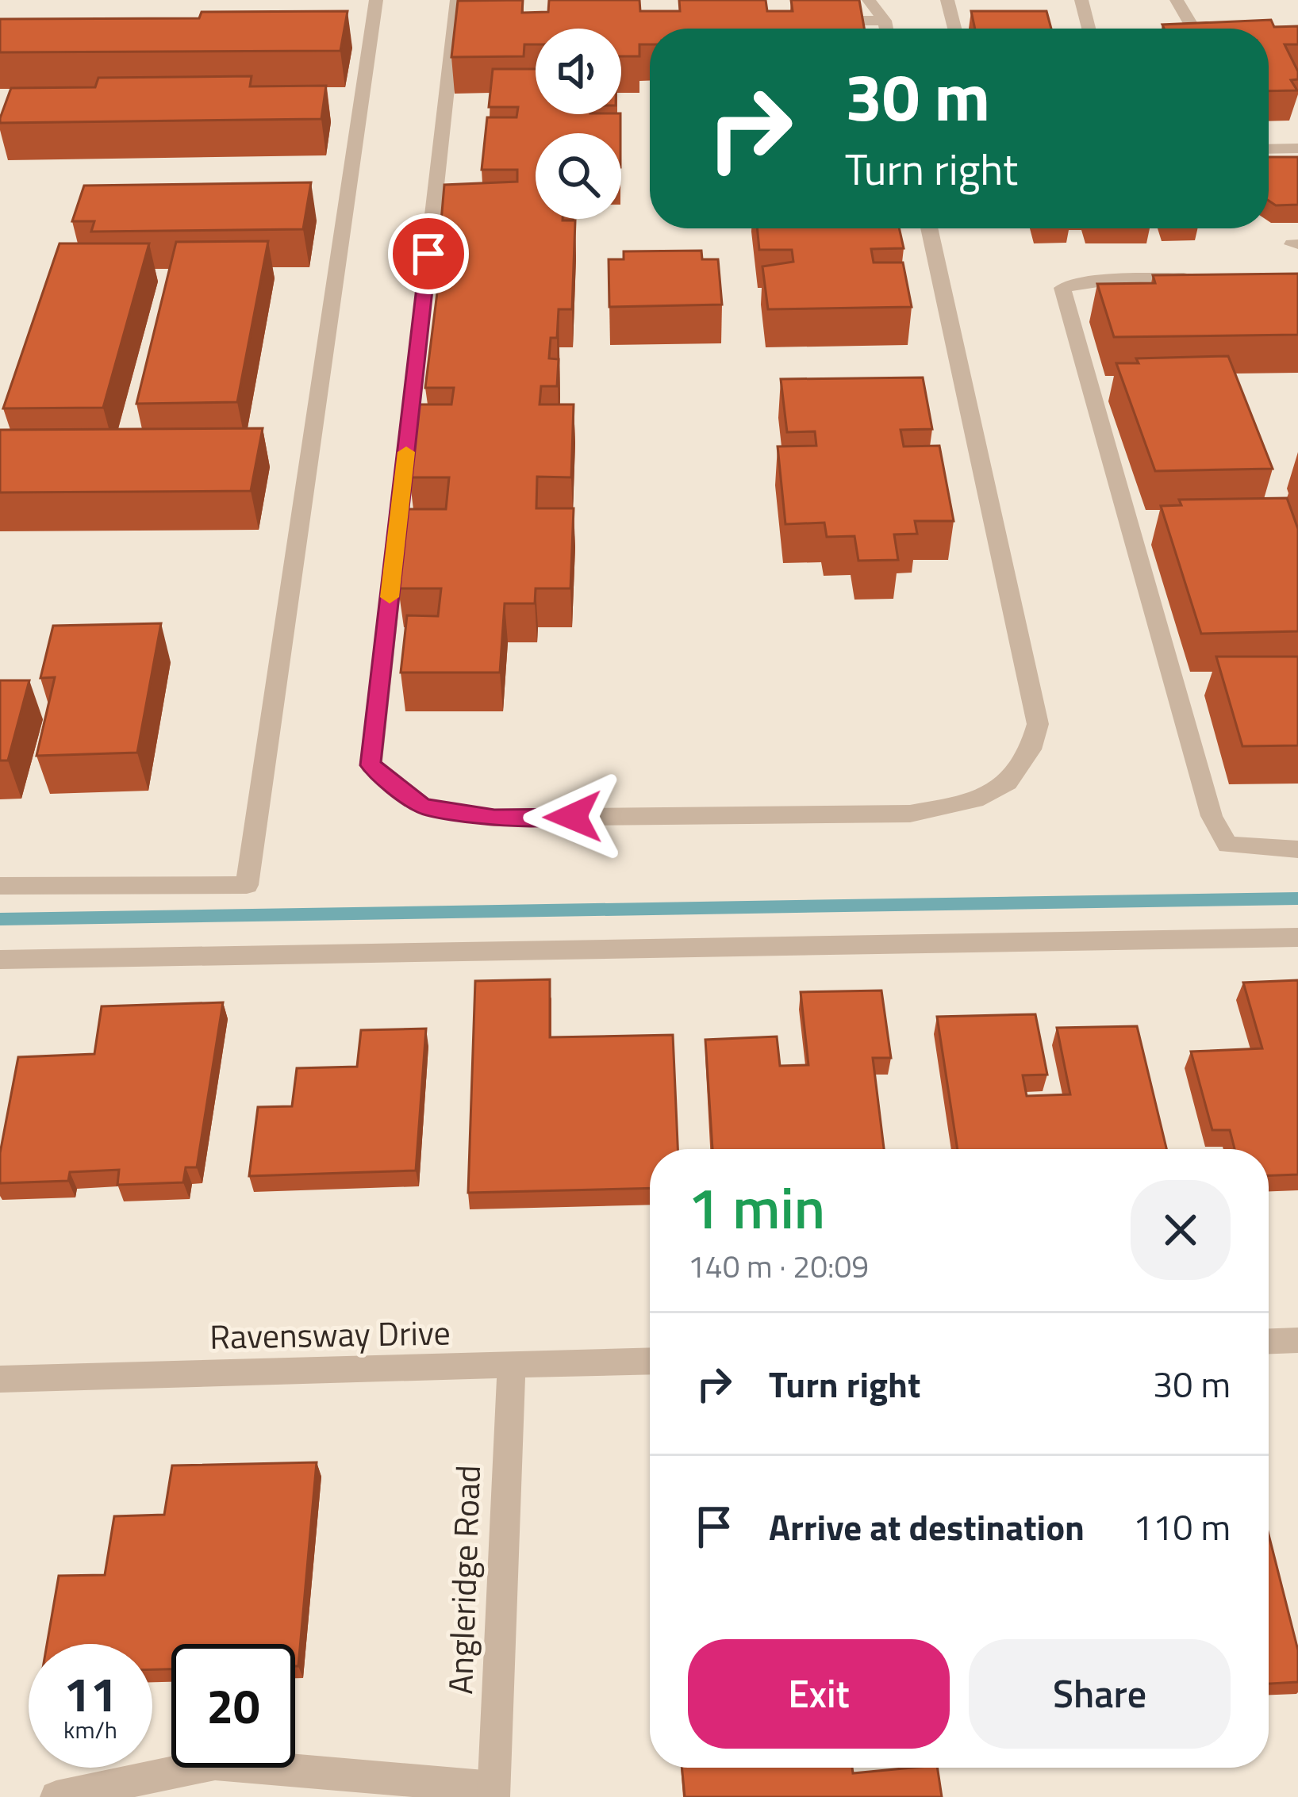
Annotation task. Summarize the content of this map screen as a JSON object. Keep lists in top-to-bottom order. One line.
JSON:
{"streets":{"street":["Ravensway Drive","Angleridge Road"]},"crossings":[["Ravensway Drive","Angleridge Road"]],"page":{"turn":["30 m","Turn right"],"heading":["1 min","140 m · 20:09"],"list":[{"name":"Turn right","value":"30 m"},{"name":"Arrive at destination","value":"110 m"}],"buttons":["Exit","Share"],"speed":"11 km/h","limit":"20"}}
